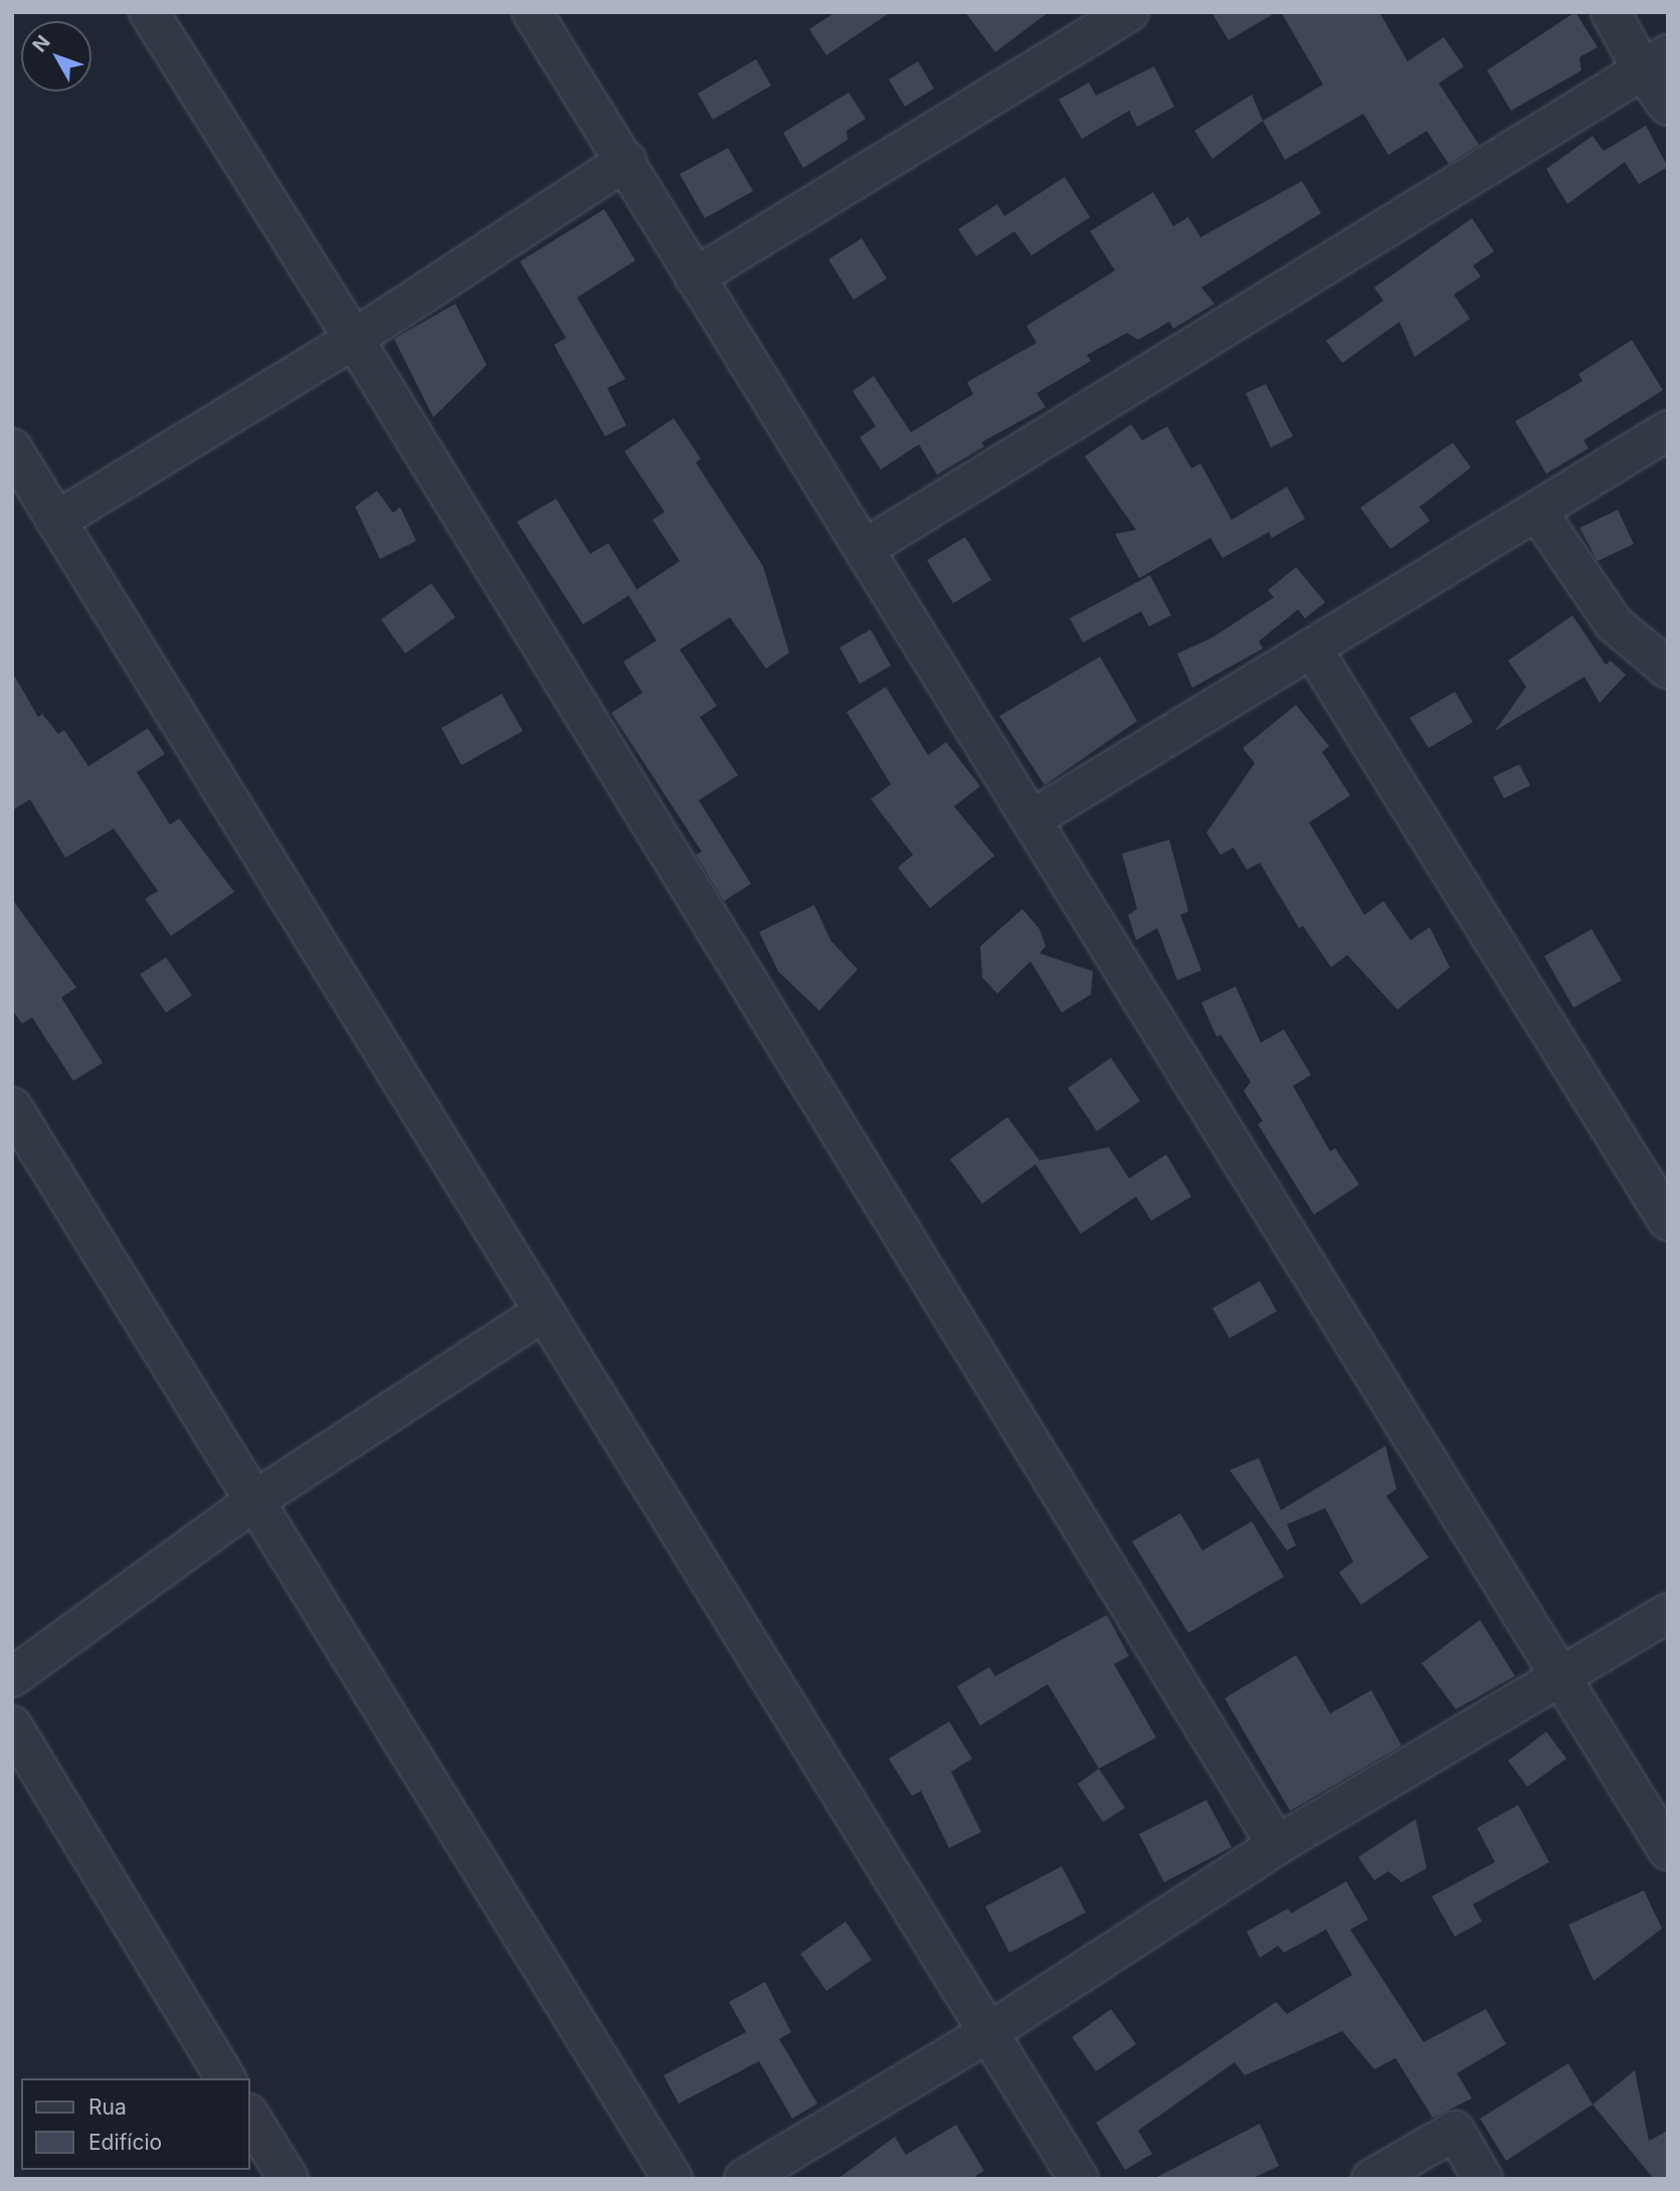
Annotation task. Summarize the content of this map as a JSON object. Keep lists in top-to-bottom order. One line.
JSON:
{"legend":["Rua","Edifício"],"north":"top left"}
